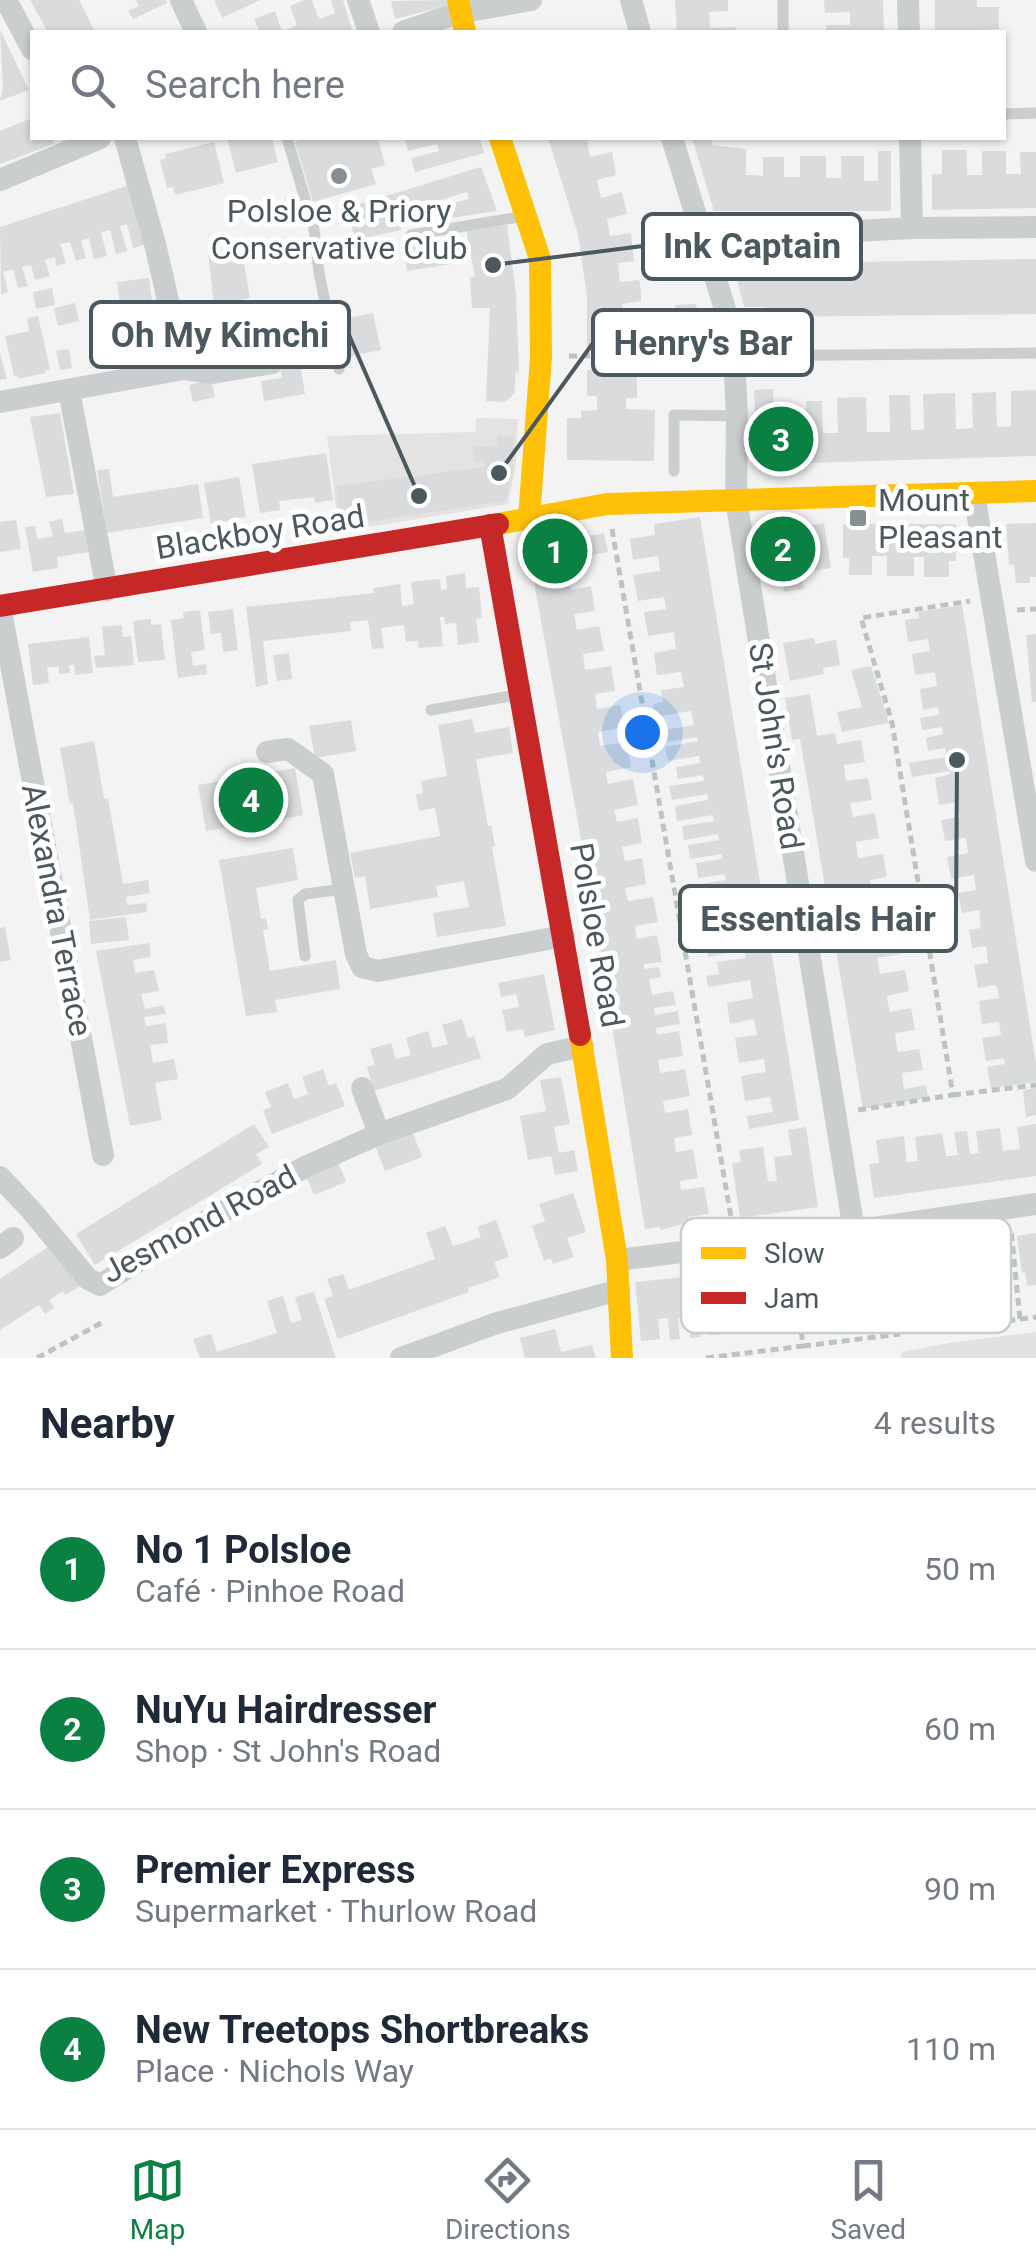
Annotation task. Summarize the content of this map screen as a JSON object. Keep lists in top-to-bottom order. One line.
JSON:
{"streets":{"street":["Blackboy Road","St John's Road","Alexandra Terrace","Polsloe Road","Jesmond Road"]},"crossings":[["Blackboy Road","St John's Road"],["Blackboy Road","Alexandra Terrace"],["Blackboy Road","Polsloe Road"],["Polsloe Road","Jesmond Road"]],"places":{"other":["Polsloe & Priory Conservative Club","Ink Captain","Henry's Bar","Oh My Kimchi","Essentials Hair"],"transit":["Mount Pleasant"]},"legend":["Slow","Jam"],"page":{"search":"Search here","pins":["3","2","1","4"],"heading":["Nearby","4 results"],"list":[{"mark":"1","name":"No 1 Polsloe","note":"Café · Pinhoe Road","value":"50 m"},{"mark":"2","name":"NuYu Hairdresser","note":"Shop · St John's Road","value":"60 m"},{"mark":"3","name":"Premier Express","note":"Supermarket · Thurlow Road","value":"90 m"},{"mark":"4","name":"New Treetops Shortbreaks","note":"Place · Nichols Way","value":"110 m"}],"nav":["Map","Directions","Saved"]}}
